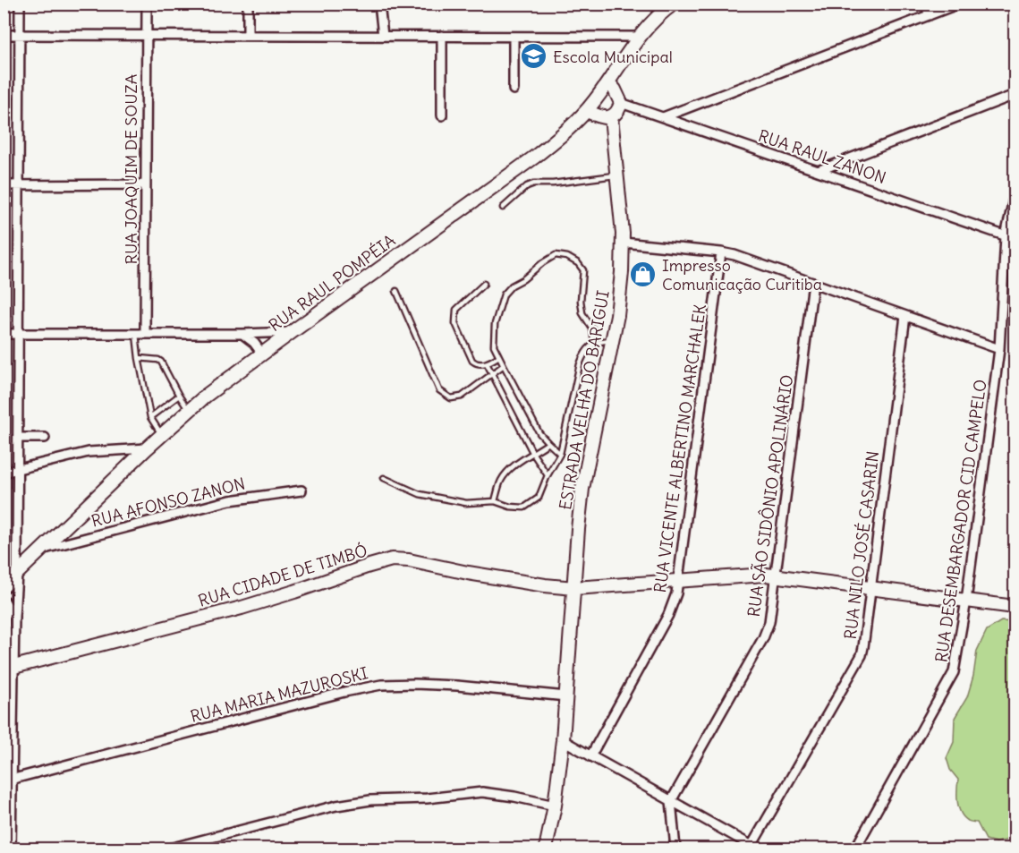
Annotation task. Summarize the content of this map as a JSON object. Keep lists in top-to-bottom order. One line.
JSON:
{"streets":{"main road":["RUA RAUL POMPÉIA","ESTRADA VELHA DO BARIGUI","RUA CIDADE DE TIMBÓ"],"street":["RUA RAUL ZANON","RUA JOAQUIM DE SOUZA","RUA VICENTE ALBERTINO MARCHALEK","RUA SÃO SIDÔNIO APOLINÁRIO","RUA AFONSO ZANON","RUA DESEMBARGADOR CID CAMPELO","RUA NILO JOSÉ CASARIN","RUA MARIA MAZUROSKI"]},"crossings":[["RUA RAUL ZANON","RUA DESEMBARGADOR CID CAMPELO"],["RUA RAUL POMPÉIA","RUA AFONSO ZANON"],["ESTRADA VELHA DO BARIGUI","RUA CIDADE DE TIMBÓ"],["ESTRADA VELHA DO BARIGUI","RUA MARIA MAZUROSKI"],["RUA VICENTE ALBERTINO MARCHALEK","RUA CIDADE DE TIMBÓ"],["RUA SÃO SIDÔNIO APOLINÁRIO","RUA CIDADE DE TIMBÓ"],["RUA DESEMBARGADOR CID CAMPELO","RUA CIDADE DE TIMBÓ"],["RUA NILO JOSÉ CASARIN","RUA CIDADE DE TIMBÓ"]],"places":{"school or university":["Escola Municipal"],"shop":["Impresso Comunicação Curitiba"]}}
